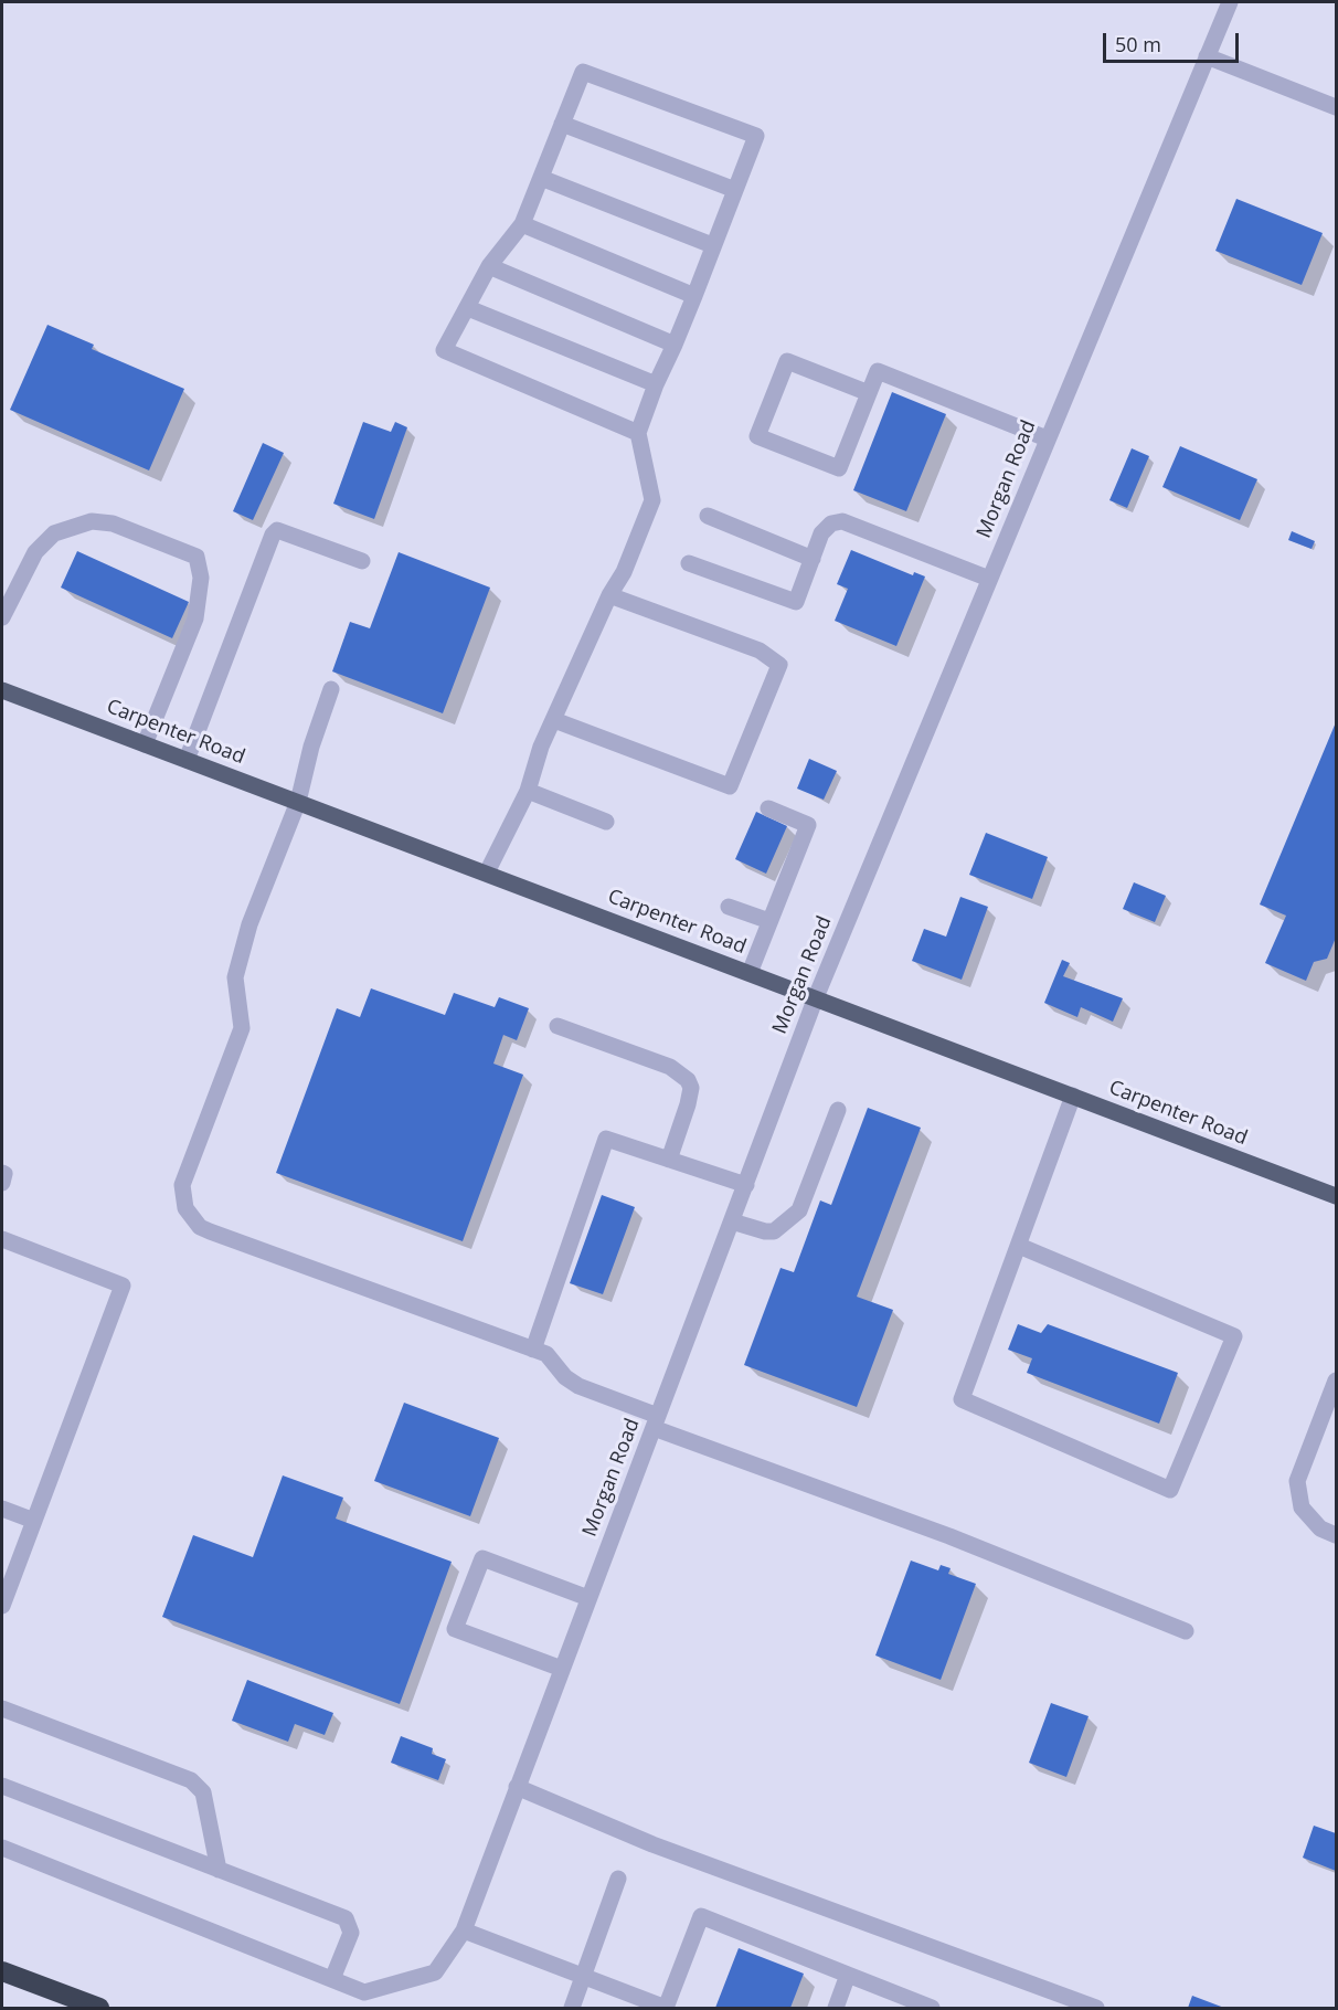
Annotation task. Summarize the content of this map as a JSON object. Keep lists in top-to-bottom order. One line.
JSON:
{"streets":{"main road":["Carpenter Road"],"street":["Morgan Road"]},"crossings":[["Morgan Road","Carpenter Road"]],"scale_bar":"50 m"}
